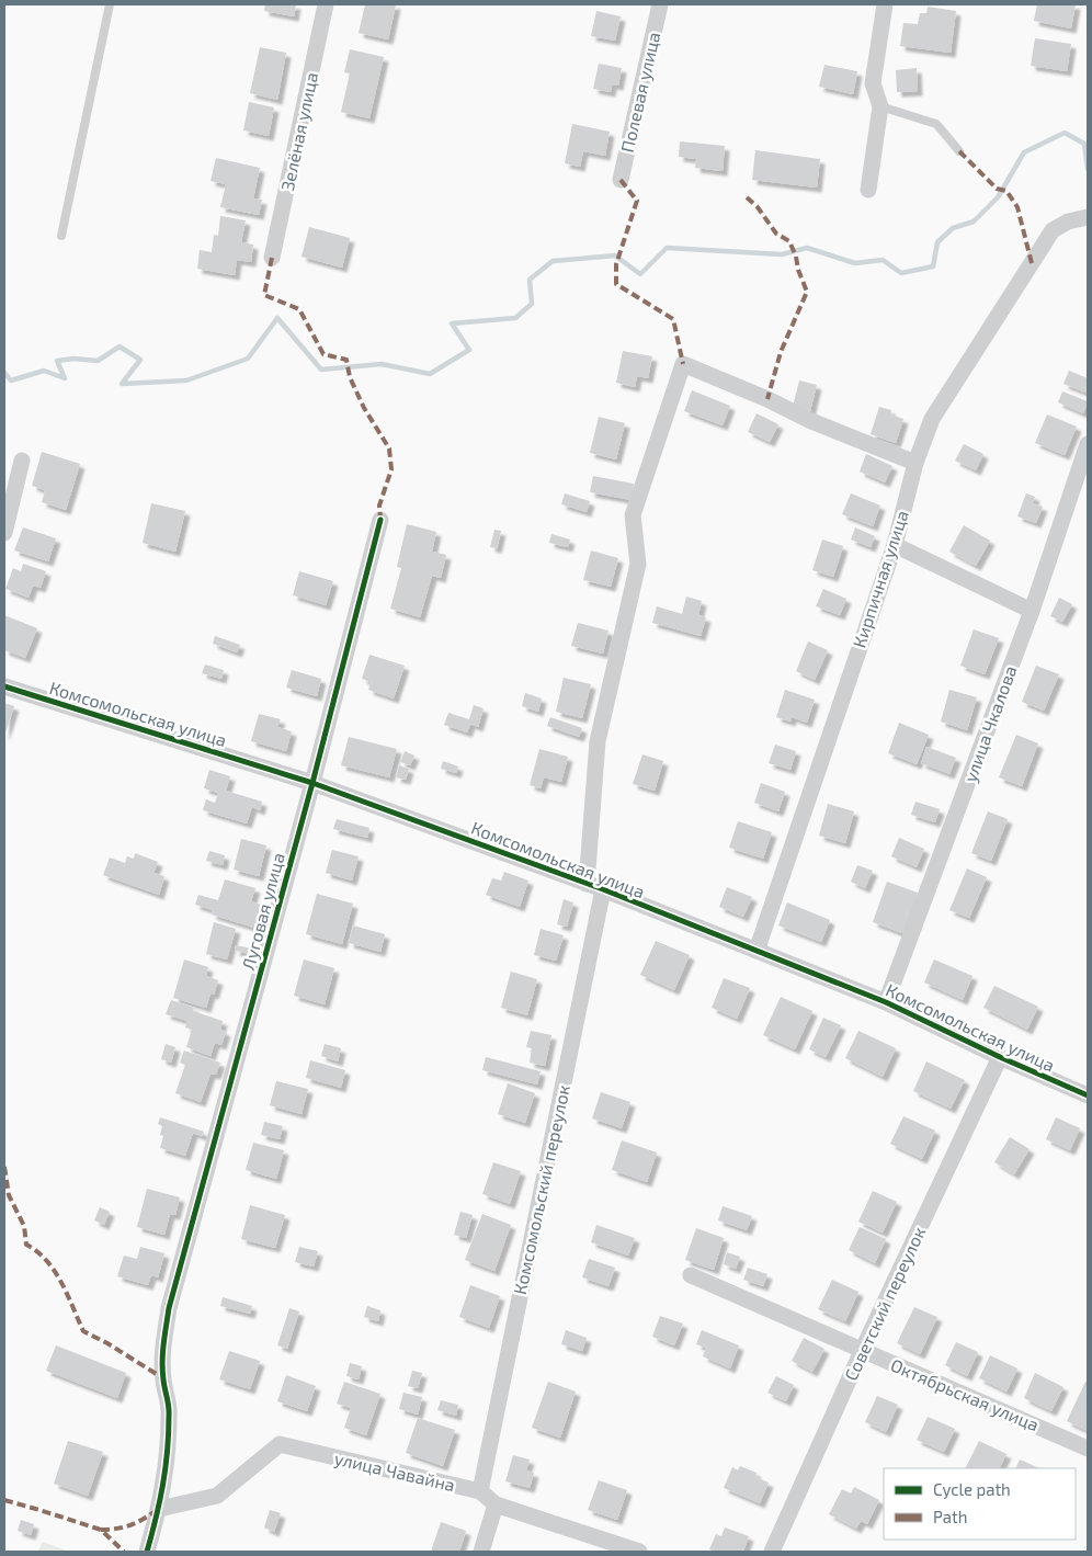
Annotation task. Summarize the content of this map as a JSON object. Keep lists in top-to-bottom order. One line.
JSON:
{"streets":{"street":["Полевая улица","Зелёная улица","Кирпичная улица","Комсомольская улица","улица Чкалова","Луговая улица","Комсомольский переулок","Советский переулок","Октябрьская улица","улица Чавайна"]},"crossings":[["Кирпичная улица","Комсомольская улица"],["Комсомольская улица","улица Чкалова"],["Комсомольская улица","Луговая улица"],["Комсомольская улица","Комсомольский переулок"],["Комсомольская улица","Советский переулок"],["Луговая улица","улица Чавайна"],["Комсомольский переулок","улица Чавайна"],["Советский переулок","Октябрьская улица"]],"legend":["Cycle path","Path"]}
